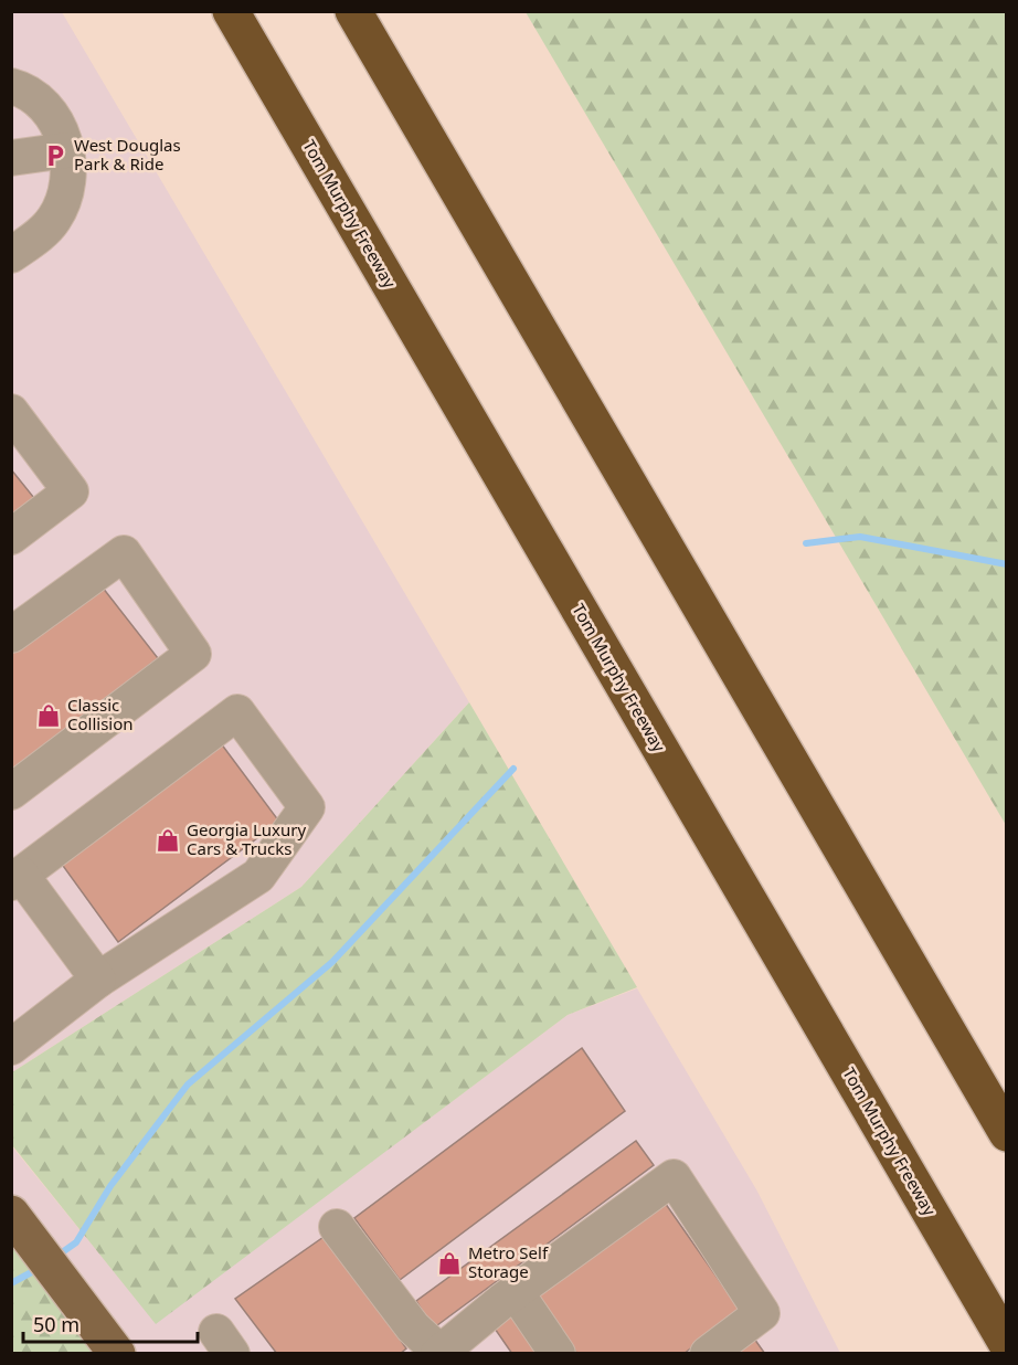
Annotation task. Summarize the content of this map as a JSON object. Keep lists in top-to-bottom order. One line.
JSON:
{"streets":{"highway":["Tom Murphy Freeway"]},"places":{"parking":["West Douglas Park & Ride"],"shop":["Classic Collision","Georgia Luxury Cars & Trucks","Metro Self Storage"]},"scale_bar":"50 m"}
